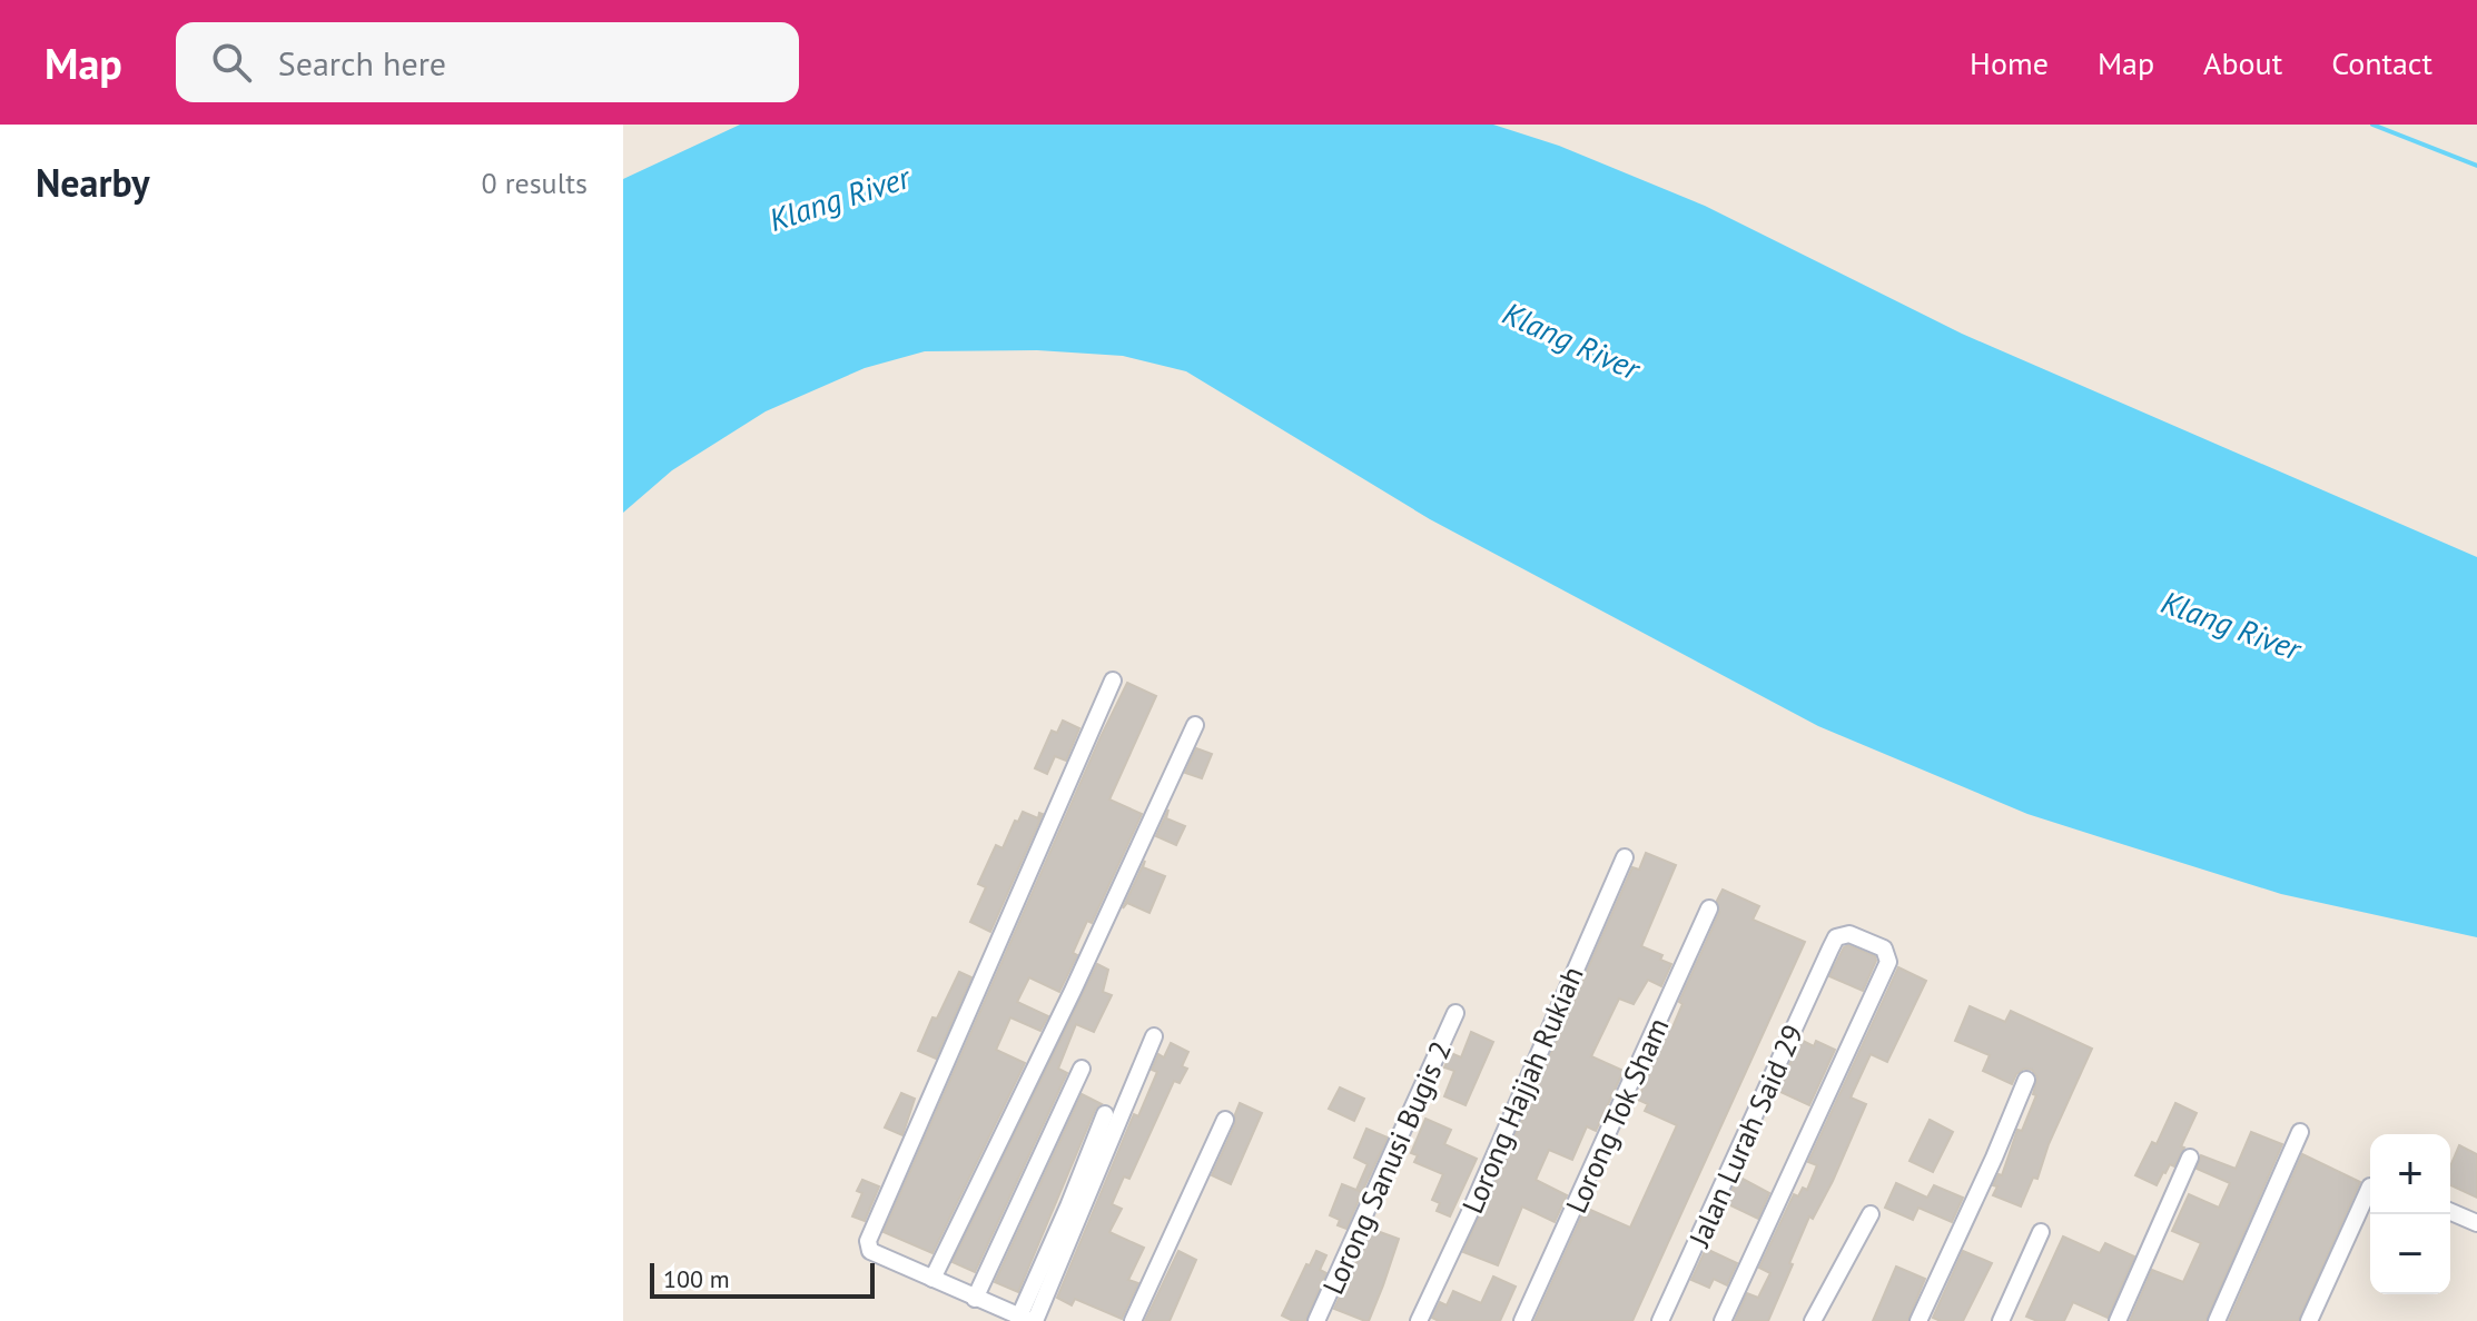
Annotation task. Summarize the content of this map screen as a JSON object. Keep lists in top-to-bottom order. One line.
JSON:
{"streets":{"street":["Lorong Hajjah Rukiah","Lorong Tok Sham","Jalan Lurah Said 29","Lorong Sanusi Bugis 2"]},"water":["Klang River"],"scale_bar":"100 m","page":{"header":"Map","search":"Search here","nav":["Home","Map","About","Contact"],"heading":["Nearby","0 results"],"map_buttons":["+","−"],"scale":"100 m"}}
